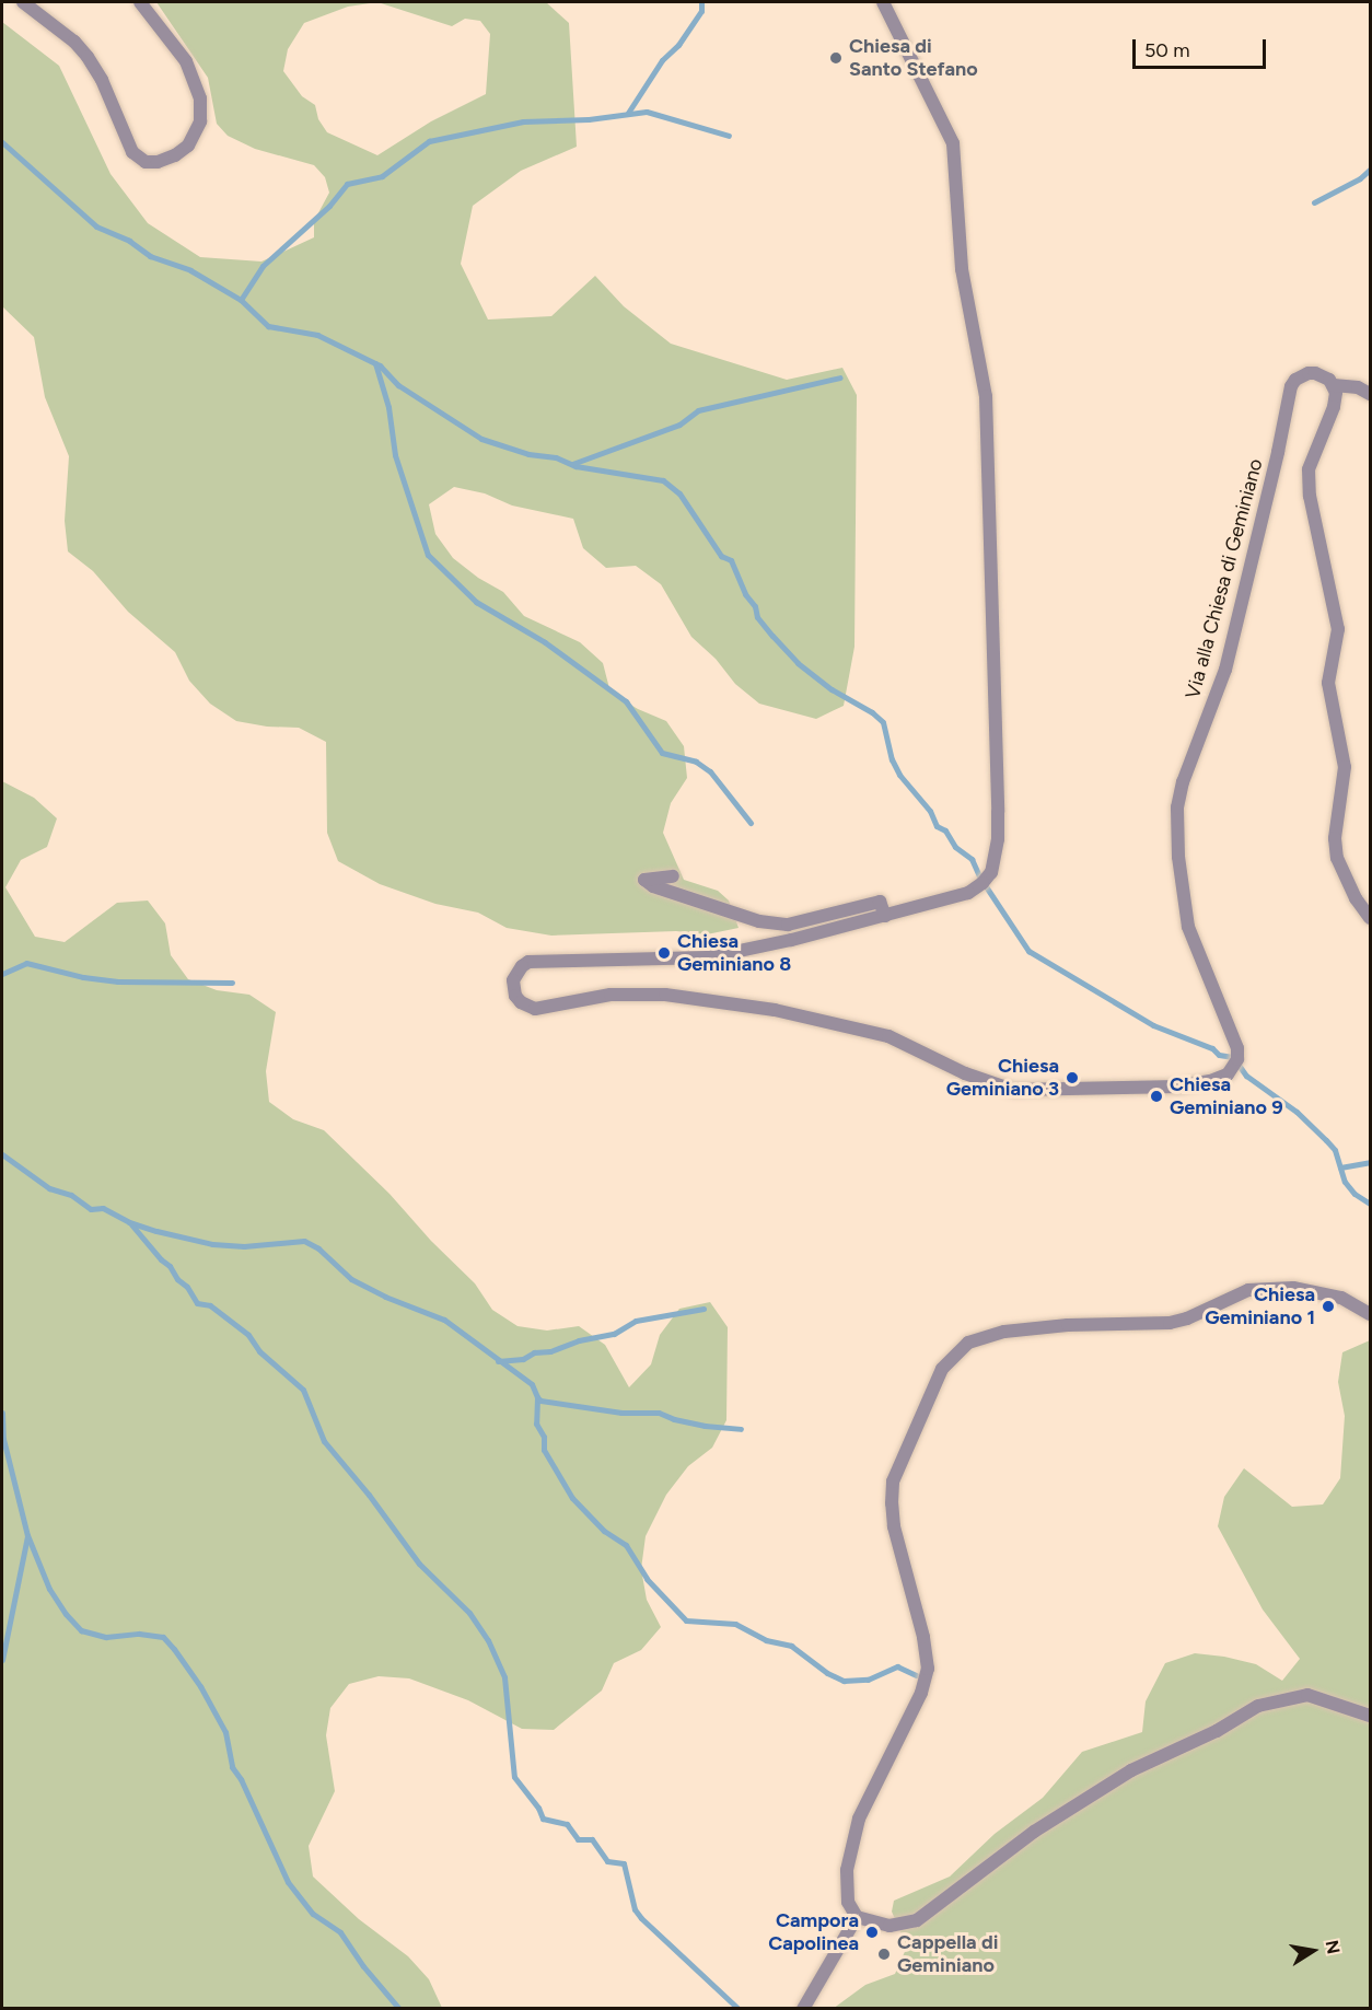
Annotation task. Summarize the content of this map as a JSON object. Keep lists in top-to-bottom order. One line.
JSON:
{"streets":{"street":["Via alla Chiesa di Geminiano"]},"places":["Chiesa di Santo Stefano","Chiesa Geminiano 8","Chiesa Geminiano 3","Chiesa Geminiano 9","Chiesa Geminiano 1","Campora Capolinea","Cappella di Geminiano"],"scale_bar":"50 m","north":"right"}
